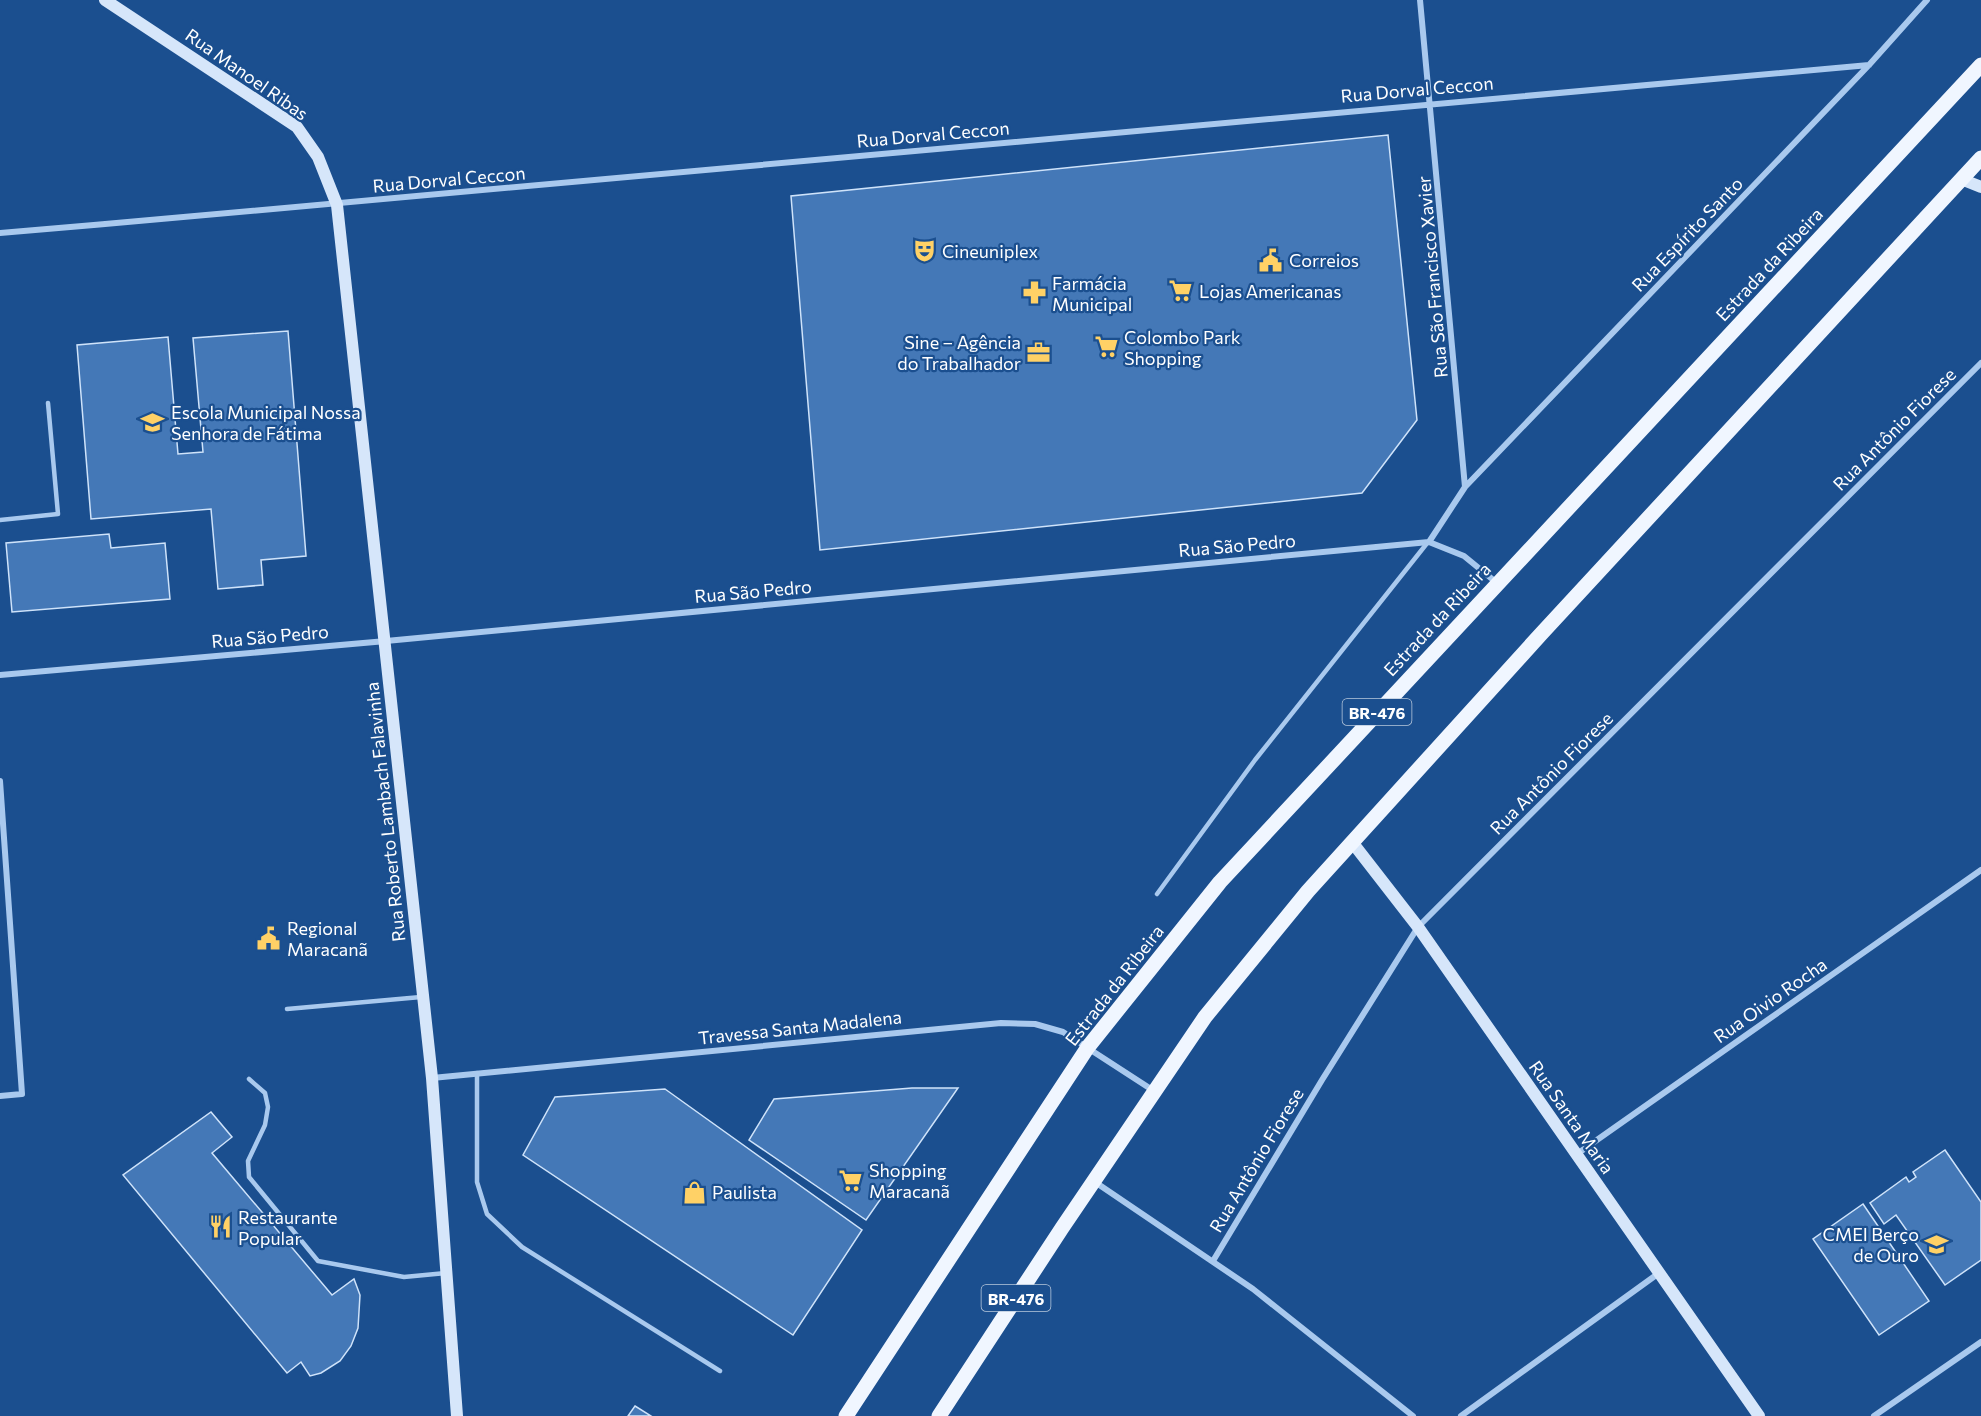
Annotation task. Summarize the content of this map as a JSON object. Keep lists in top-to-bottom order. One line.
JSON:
{"streets":{"main road":["Estrada da Ribeira","BR-476"],"street":["Rua Manoel Ribas","Rua Dorval Ceccon","Rua Espírito Santo","Rua São Francisco Xavier","Rua Antônio Fiorese","Rua São Pedro","Rua Roberto Lambach Falavinha","Rua Oivio Rocha","Travessa Santa Madalena","Rua Santa Maria"]},"crossings":[["Rua Manoel Ribas","Rua Dorval Ceccon"],["Rua Manoel Ribas","Rua Roberto Lambach Falavinha"],["Rua Dorval Ceccon","Rua Espírito Santo"],["Rua Dorval Ceccon","Rua São Francisco Xavier"],["Rua Dorval Ceccon","Rua Roberto Lambach Falavinha"],["Rua Espírito Santo","Rua São Francisco Xavier"],["Estrada da Ribeira","Rua São Pedro"],["Estrada da Ribeira","Travessa Santa Madalena"],["Rua Antônio Fiorese","Rua Santa Maria"],["Rua São Pedro","Rua Roberto Lambach Falavinha"],["BR-476","Travessa Santa Madalena"],["BR-476","Rua Santa Maria"],["Rua Roberto Lambach Falavinha","Travessa Santa Madalena"],["Rua Oivio Rocha","Rua Santa Maria"]],"places":{"theatre":["Cineuniplex"],"public building":["Correios","Regional Maracanã"],"supermarket":["Lojas Americanas","Colombo Park Shopping","Shopping Maracanã"],"pharmacy":["Farmácia Municipal"],"office":["Sine – Agência do Trabalhador"],"school or university":["Escola Municipal Nossa Senhora de Fátima","CMEI Berço de Ouro"],"shop":["Paulista"],"restaurant":["Restaurante Popular"]}}
